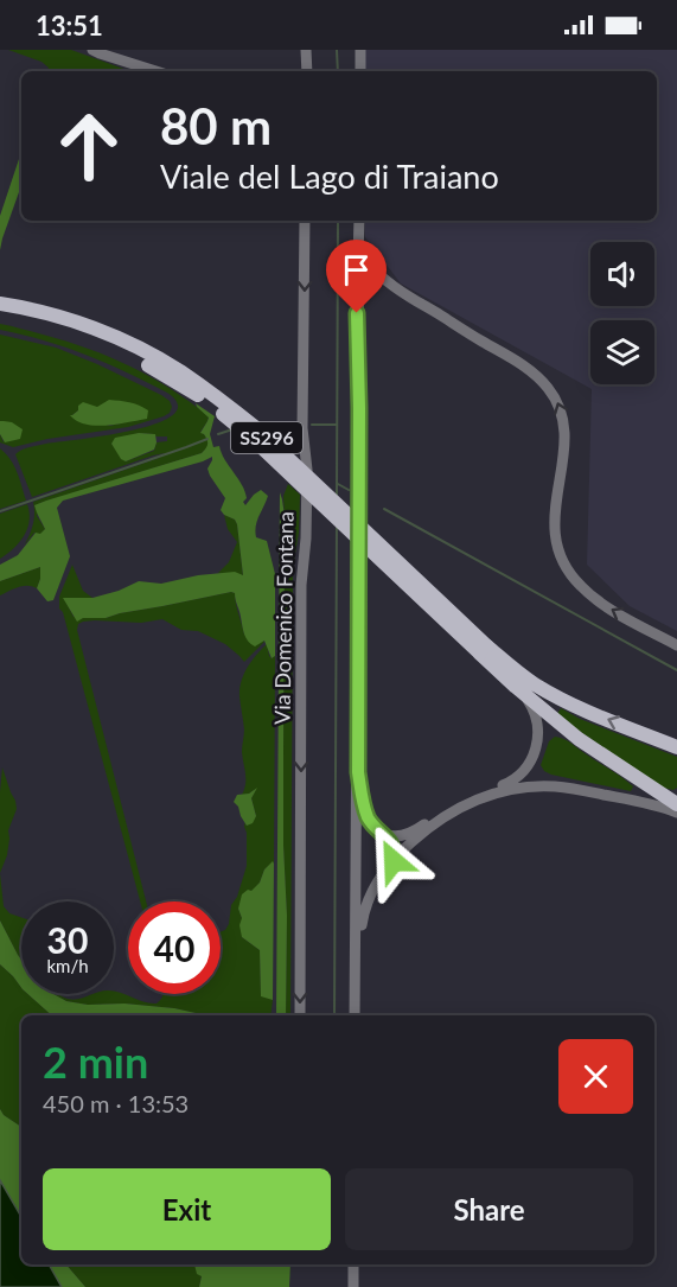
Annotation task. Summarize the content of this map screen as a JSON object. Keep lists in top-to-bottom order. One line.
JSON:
{"streets":{"main road":["SS296"],"street":["Via Domenico Fontana"]},"page":{"status":"13:51","turn":["80 m","Viale del Lago di Traiano"],"speed":"30 km/h","limit":"40","heading":["2 min","450 m · 13:53"],"buttons":["Exit","Share"]}}
